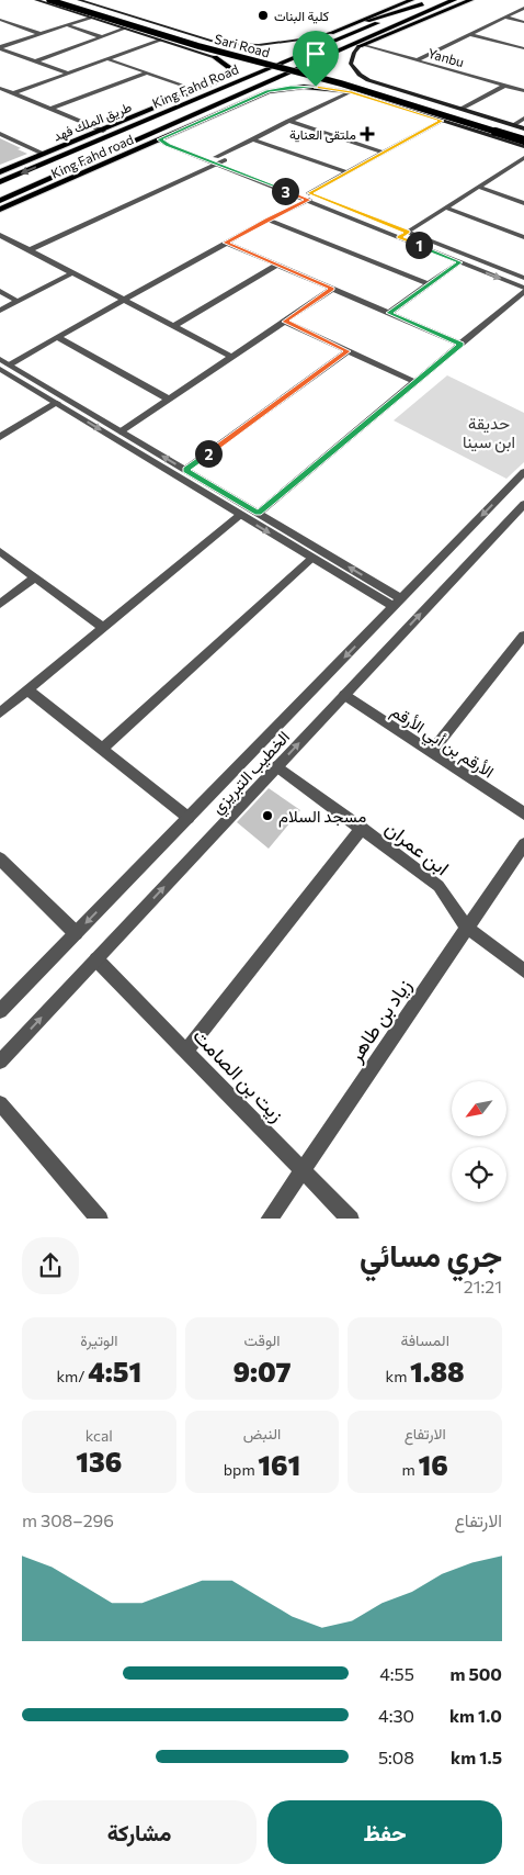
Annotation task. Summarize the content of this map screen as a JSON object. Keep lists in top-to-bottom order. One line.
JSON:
{"streets":{"highway":["King Fahd Road"],"main road":["Sari Road","طريق الملك فهد","King Fahd road"],"street":["Yanbu","الأرقم بن أبي الأرقم","الخطيب التبريزي","ابن عمران","زياد بن طاهر","زيت بن الصامت"]},"crossings":[["الأرقم بن أبي الأرقم","الخطيب التبريزي"],["الخطيب التبريزي","ابن عمران"],["الخطيب التبريزي","زيت بن الصامت"],["ابن عمران","زياد بن طاهر"],["زياد بن طاهر","زيت بن الصامت"]],"parks":["حديقة ابن سينا"],"places":{"other":["كلية البنات","مسجد السلام"],"health":["ملتقى العناية"]},"north":"bottom left","page":{"pins":["3","1","2"],"heading":["جري مسائي","21:21"],"stats":[["المسافة","1.88 km"],["الوقت","9:07"],["الوتيرة","4:51 /km"],["الارتفاع","16 m"],["النبض","161 bpm"],["kcal","136"]],"chart":["الارتفاع","296–308 m"],"list":[{"name":"500 m","note":"4:55"},{"name":"1.0 km","note":"4:30"},{"name":"1.5 km","note":"5:08"}],"buttons":["حفظ","مشاركة"]}}
